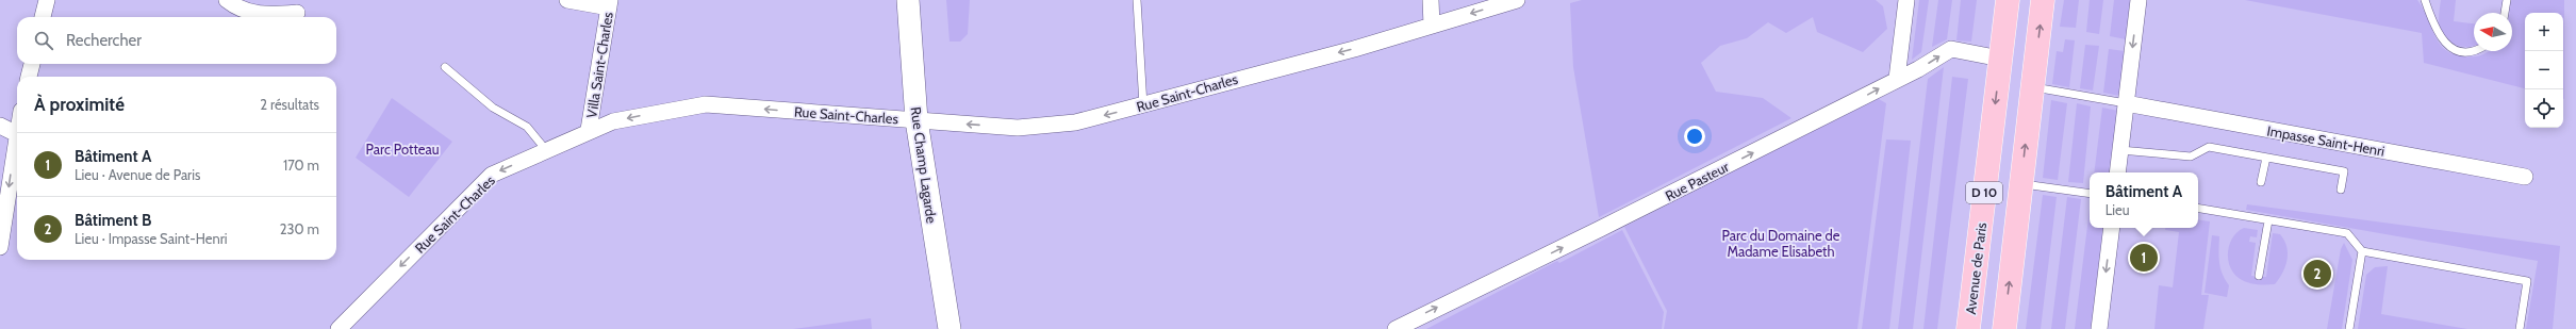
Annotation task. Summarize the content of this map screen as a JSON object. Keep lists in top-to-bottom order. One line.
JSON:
{"streets":{"main road":["Rue Champ Lagarde","D 10","Avenue de Paris"],"street":["Villa Saint-Charles","Rue Saint-Charles","Impasse Saint-Henri","Rue Pasteur"]},"crossings":[["Villa Saint-Charles","Rue Saint-Charles"],["Rue Saint-Charles","Rue Champ Lagarde"],["Rue Pasteur","Avenue de Paris"]],"one_way":["Rue Saint-Charles","Rue Pasteur"],"parks":["Parc Potteau","Parc du Domaine de Madame Elisabeth"],"north":"left","page":{"map_buttons":["+","−"],"search":"Rechercher","heading":["À proximité","2 résultats"],"list":[{"mark":"1","name":"Bâtiment A","note":"Lieu · Avenue de Paris","value":"170 m"},{"mark":"2","name":"Bâtiment B","note":"Lieu · Impasse Saint-Henri","value":"230 m"}],"popup":["Bâtiment A","Lieu"],"pins":["1","2"]}}
